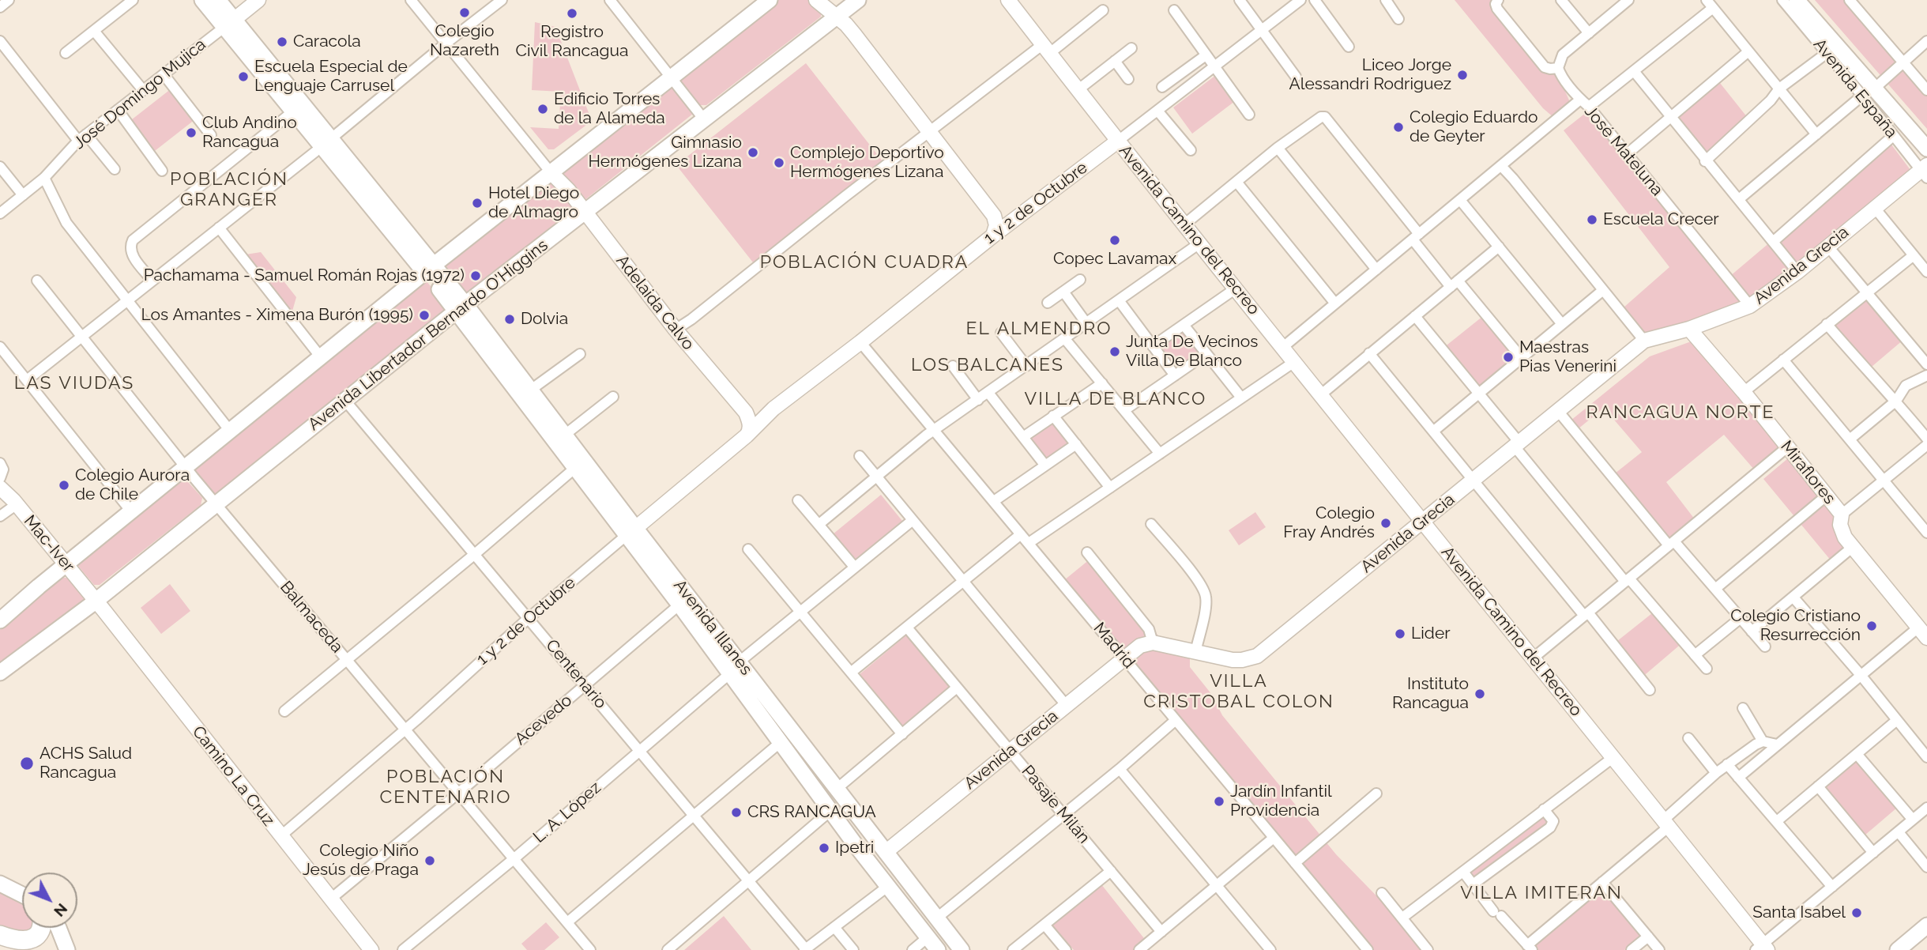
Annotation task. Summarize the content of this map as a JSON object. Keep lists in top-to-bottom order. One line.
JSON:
{"streets":{"main road":["Avenida España","Avenida Libertador Bernardo O'Higgins","Avenida Illanes"],"street":["José Domingo Mujica","José Mateluna","1 y 2 de Octubre","Avenida Camino del Recreo","Avenida Grecia","Adelaida Calvo","Miraflores","Mac-Iver","Balmaceda","Madrid","Centenario","Acevedo","Camino La Cruz","Pasaje Milán","L. A. López"]},"crossings":[["Avenida España","Avenida Grecia"],["José Mateluna","Avenida Grecia"],["1 y 2 de Octubre","Avenida Camino del Recreo"],["1 y 2 de Octubre","Adelaida Calvo"],["1 y 2 de Octubre","Balmaceda"],["1 y 2 de Octubre","Avenida Illanes"],["1 y 2 de Octubre","Madrid"],["1 y 2 de Octubre","Centenario"],["1 y 2 de Octubre","Camino La Cruz"],["Avenida Camino del Recreo","Avenida Grecia"],["Avenida Grecia","Miraflores"],["Avenida Grecia","Avenida Illanes"],["Avenida Grecia","Madrid"],["Avenida Grecia","Pasaje Milán"],["Adelaida Calvo","Avenida Libertador Bernardo O'Higgins"],["Avenida Libertador Bernardo O'Higgins","Mac-Iver"],["Avenida Libertador Bernardo O'Higgins","Balmaceda"],["Avenida Libertador Bernardo O'Higgins","Avenida Illanes"],["Avenida Libertador Bernardo O'Higgins","Centenario"],["Avenida Libertador Bernardo O'Higgins","Camino La Cruz"],["Mac-Iver","Camino La Cruz"],["Balmaceda","Acevedo"],["Balmaceda","L. A. López"],["Avenida Illanes","Acevedo"],["Avenida Illanes","L. A. López"],["Centenario","Acevedo"],["Centenario","L. A. López"],["Acevedo","Camino La Cruz"]],"districts":["POBLACIÓN GRANGER","POBLACIÓN CUADRA","EL ALMENDRO","LOS BALCANES","LAS VIUDAS","VILLA DE BLANCO","RANCAGUA NORTE","VILLA CRISTOBAL COLON","POBLACIÓN CENTENARIO","VILLA IMITERAN"],"places":["Colegio Nazareth","Registro Civil Rancagua","Caracola","Liceo Jorge Alessandri Rodriguez","Escuela Especial de Lenguaje Carrusel","Edificio Torres de la Alameda","Colegio Eduardo de Geyter","Club Andino Rancagua","Gimnasio Hermógenes Lizana","Complejo Deportivo Hermógenes Lizana","Hotel Diego de Almagro","Escuela Crecer","Copec Lavamax","Pachamama - Samuel Román Rojas (1972)","Los Amantes - Ximena Burón (1995)","Dolvia","Junta De Vecinos Villa De Blanco","Maestras Pias Venerini","Colegio Aurora de Chile","Colegio Fray Andrés","Colegio Cristiano Resurrección","Lider","Instituto Rancagua","ACHS Salud Rancagua","Jardín Infantil Providencia","CRS RANCAGUA","Ipetri","Colegio Niño Jesús de Praga","Santa Isabel"],"north":"bottom right"}
